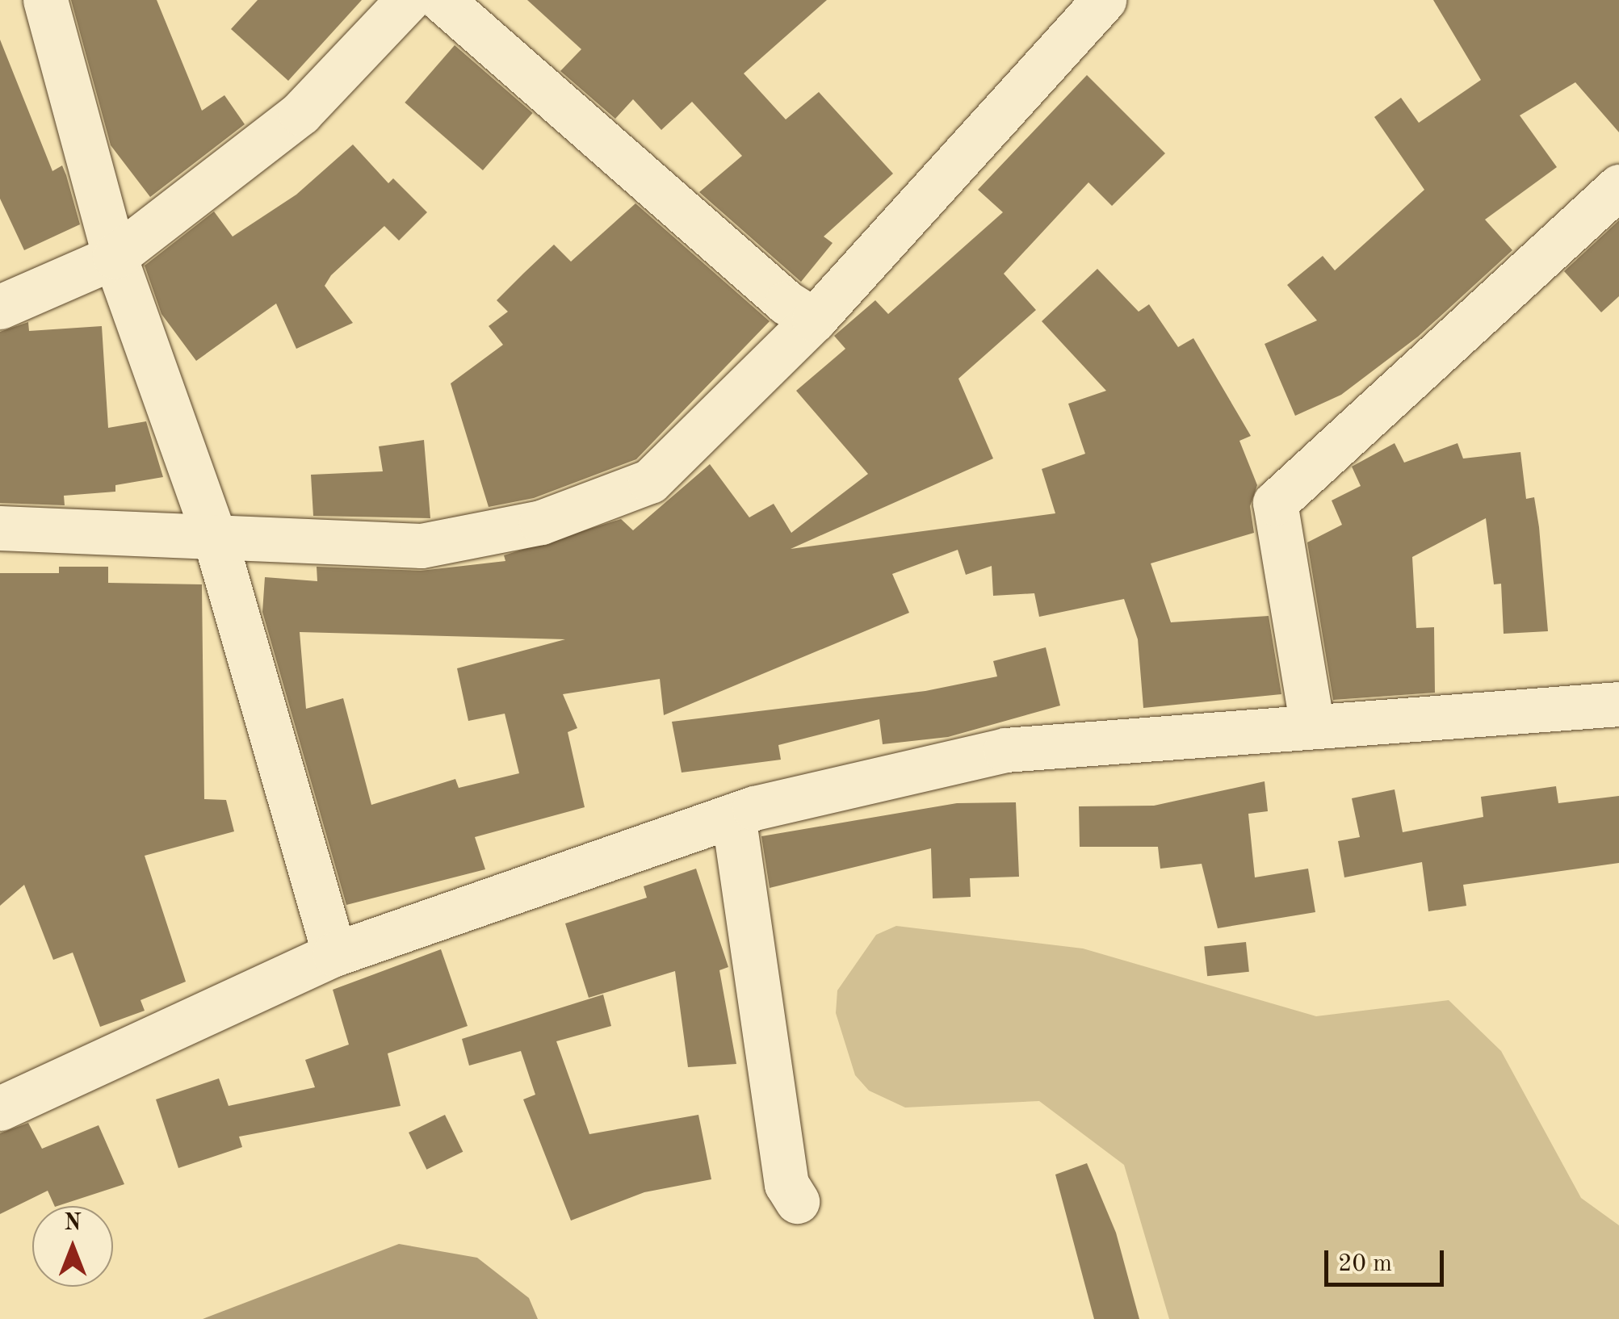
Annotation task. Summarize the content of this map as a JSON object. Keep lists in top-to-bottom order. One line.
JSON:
{"scale_bar":"20 m","north":"top"}
